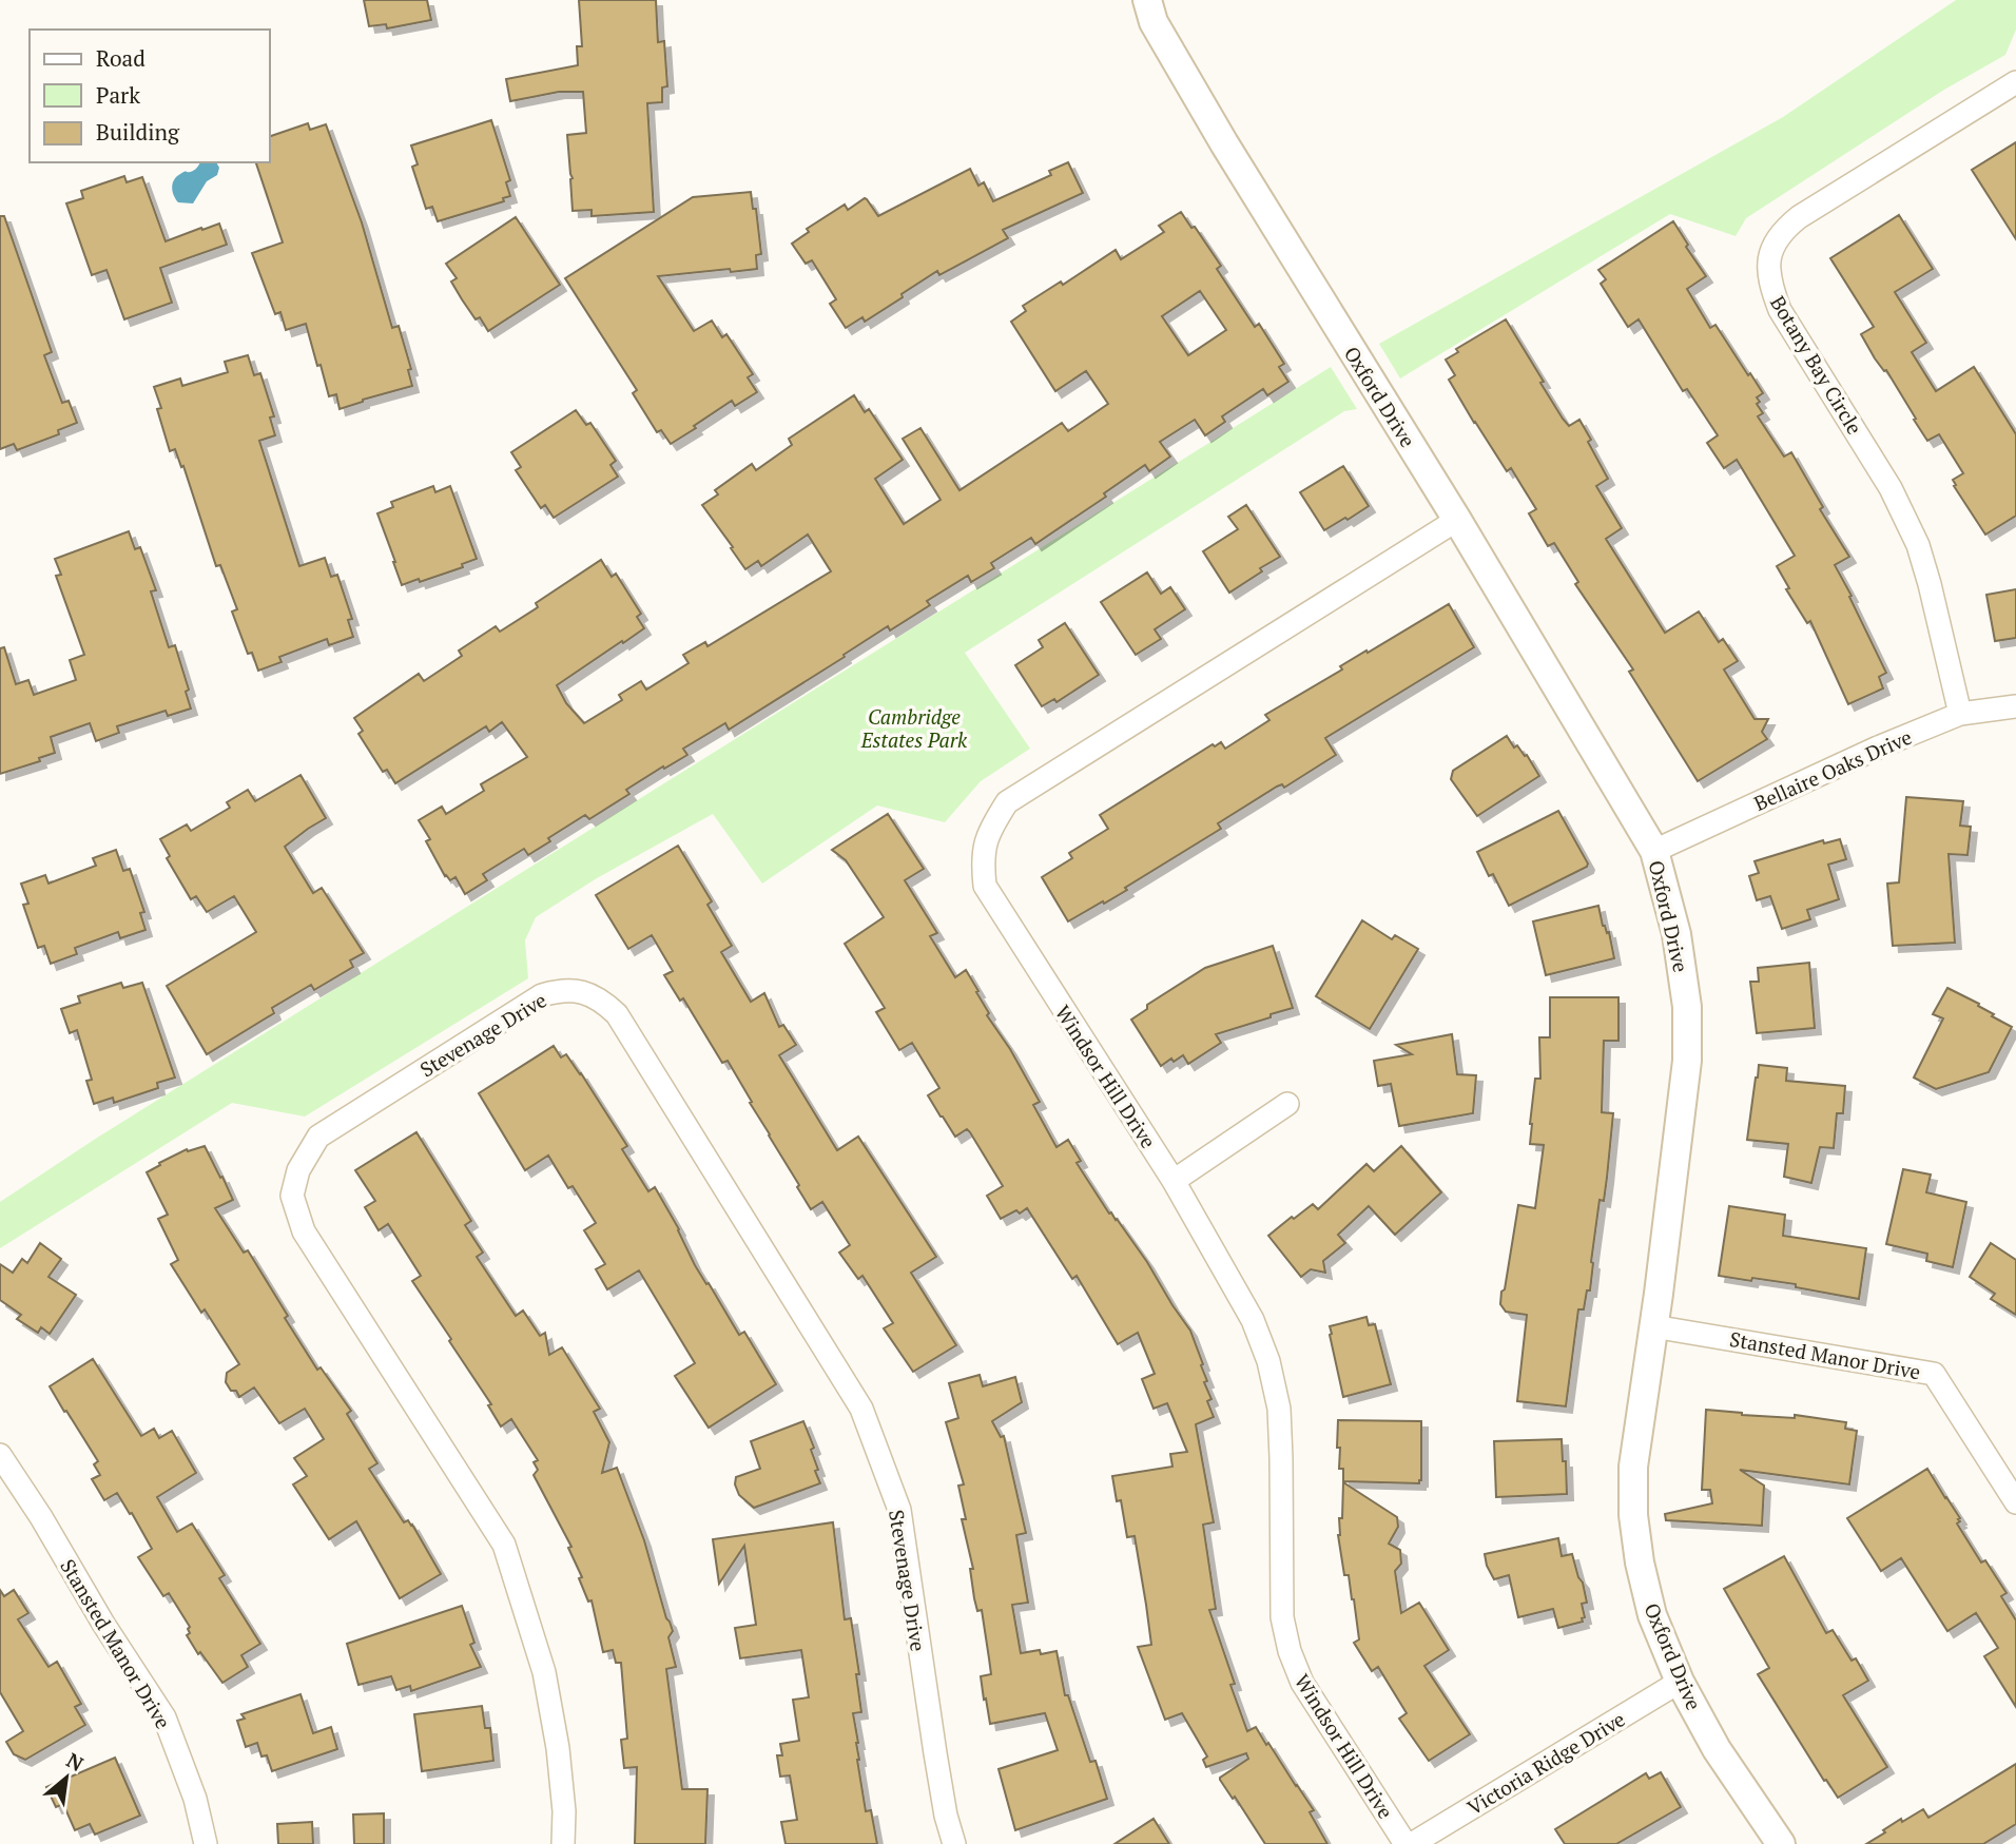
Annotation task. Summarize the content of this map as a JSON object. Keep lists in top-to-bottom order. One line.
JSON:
{"streets":{"street":["Botany Bay Circle","Oxford Drive","Bellaire Oaks Drive","Stevenage Drive","Windsor Hill Drive","Stansted Manor Drive","Victoria Ridge Drive"]},"crossings":[["Botany Bay Circle","Bellaire Oaks Drive"],["Oxford Drive","Bellaire Oaks Drive"],["Oxford Drive","Windsor Hill Drive"],["Oxford Drive","Stansted Manor Drive"],["Oxford Drive","Victoria Ridge Drive"]],"parks":["Cambridge Estates Park"],"legend":["Road","Park","Building"],"north":"top right"}
